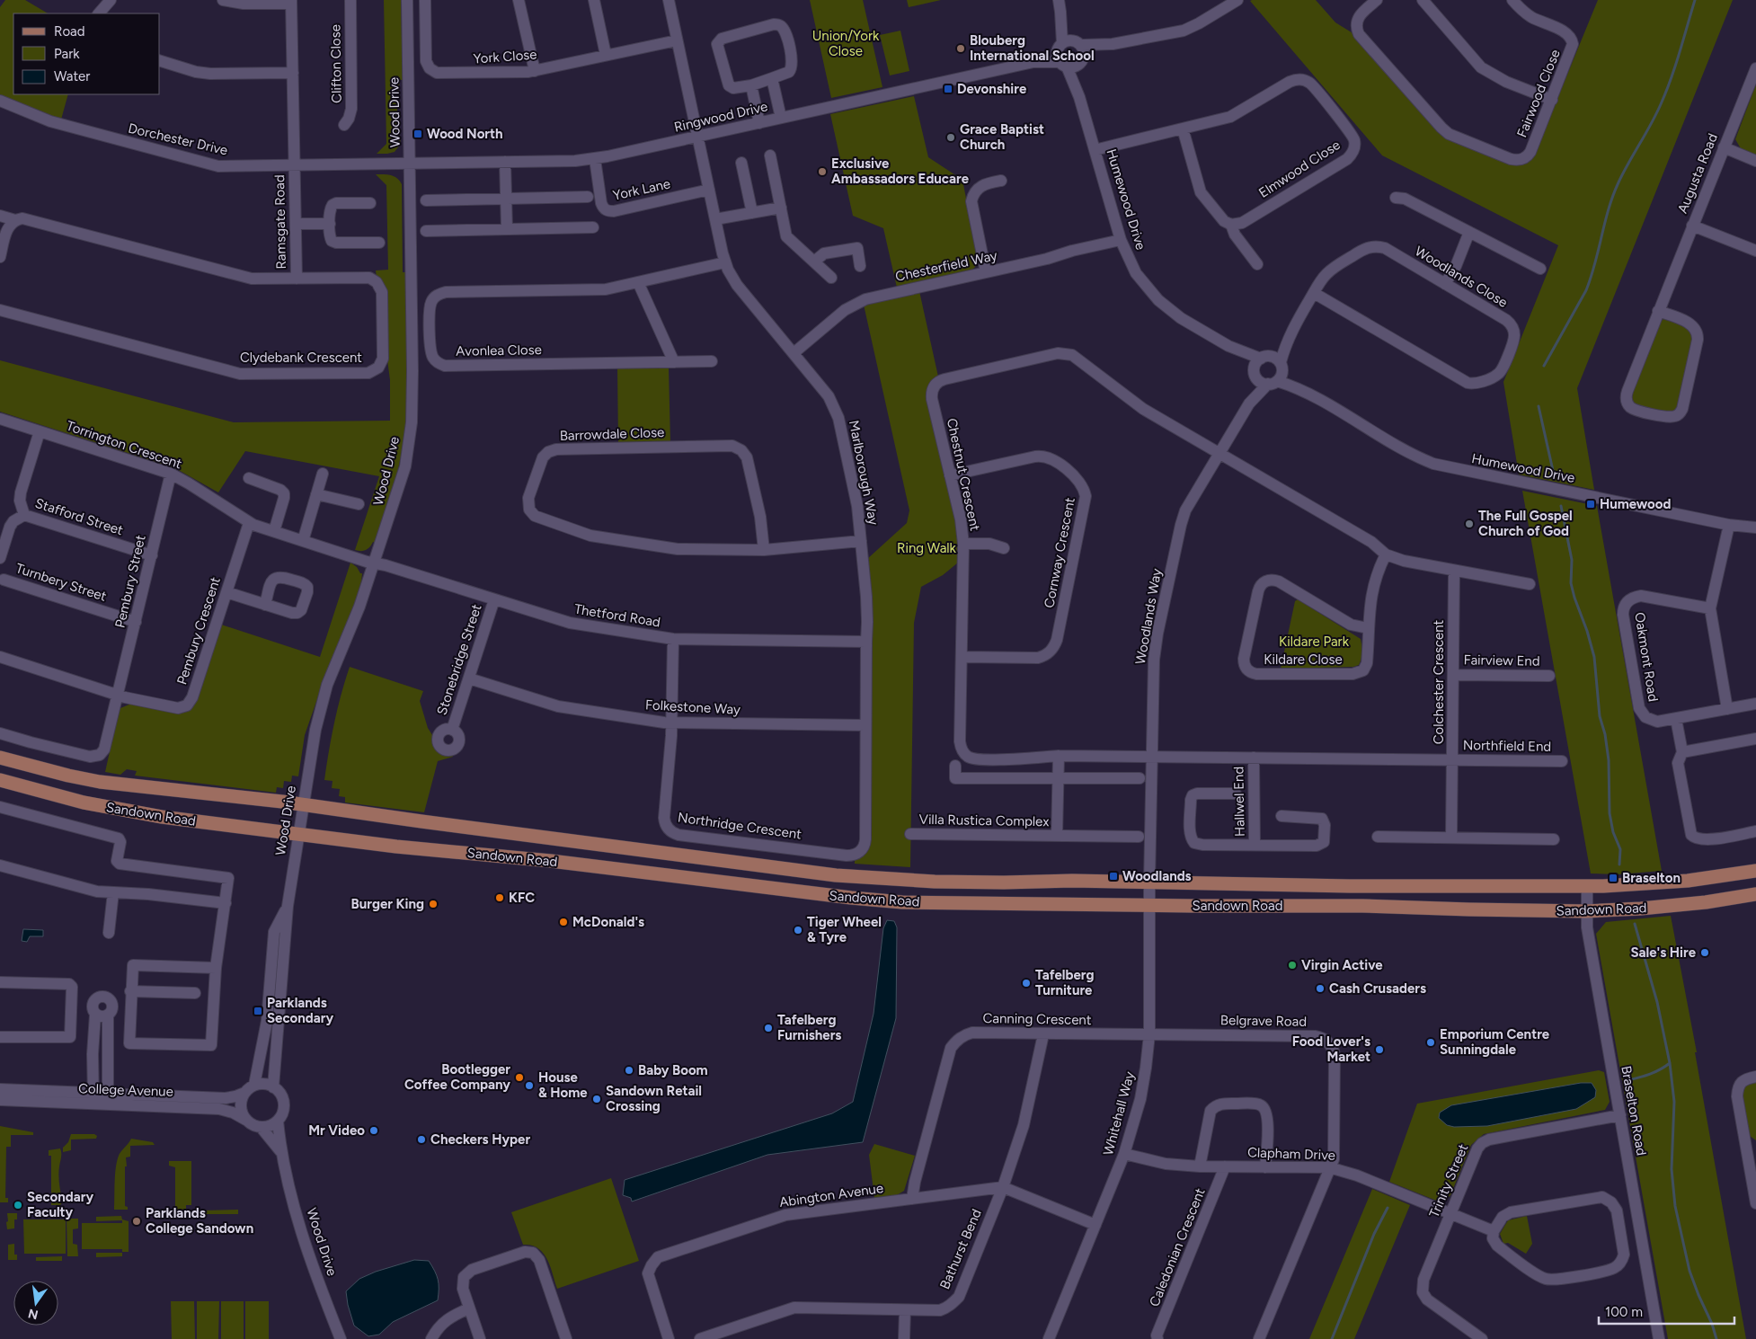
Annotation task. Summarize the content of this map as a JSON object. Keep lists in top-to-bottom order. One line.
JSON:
{"streets":{"main road":["Sandown Road"],"street":["York Close","Clifton Close","Fairwood Close","Wood Drive","Ringwood Drive","Dorchester Drive","Elmwood Close","Augusta Road","York Lane","Humewood Drive","Ramsgate Road","Chesterfield Way","Woodlands Close","Avonlea Close","Clydebank Crescent","Barrowdale Close","Torrington Crescent","Marlborough Way","Chestnut Crescent","Stafford Street","Cornway Crescent","Pembury Street","Turnbery Street","Thetford Road","Woodlands Way","Pembury Crescent","Oakmont Road","Stonebridge Street","Kildare Close","Fairview End","Colchester Crescent","Folkestone Way","Northfield End","Hallwel End","Villa Rustica Complex","Northridge Crescent","Canning Crescent","Belgrave Road","College Avenue","Braselton Road","Whitehall Way","Clapham Drive","Trinity Street","Abington Avenue","Caledonian Crescent","Bathurst Bend"]},"crossings":[["Wood Drive","Ringwood Drive"],["Wood Drive","Dorchester Drive"],["Wood Drive","Torrington Crescent"],["Wood Drive","Thetford Road"],["Wood Drive","Sandown Road"],["Wood Drive","College Avenue"],["Ringwood Drive","Dorchester Drive"],["Ringwood Drive","York Lane"],["Ringwood Drive","Humewood Drive"],["Ringwood Drive","Marlborough Way"],["Dorchester Drive","Ramsgate Road"],["Elmwood Close","Humewood Drive"],["York Lane","Marlborough Way"],["Humewood Drive","Chesterfield Way"],["Humewood Drive","Woodlands Close"],["Humewood Drive","Woodlands Way"],["Ramsgate Road","Clydebank Crescent"],["Chesterfield Way","Marlborough Way"],["Woodlands Close","Woodlands Way"],["Avonlea Close","Marlborough Way"],["Barrowdale Close","Marlborough Way"],["Torrington Crescent","Pembury Street"],["Torrington Crescent","Thetford Road"],["Torrington Crescent","Pembury Crescent"],["Marlborough Way","Thetford Road"],["Marlborough Way","Folkestone Way"],["Marlborough Way","Northridge Crescent"],["Chestnut Crescent","Cornway Crescent"],["Chestnut Crescent","Woodlands Way"],["Chestnut Crescent","Colchester Crescent"],["Chestnut Crescent","Villa Rustica Complex"],["Stafford Street","Pembury Street"],["Pembury Street","Turnbery Street"],["Pembury Street","Pembury Crescent"],["Thetford Road","Stonebridge Street"],["Woodlands Way","Colchester Crescent"],["Woodlands Way","Sandown Road"],["Woodlands Way","Whitehall Way"],["Stonebridge Street","Folkestone Way"],["Fairview End","Colchester Crescent"],["Colchester Crescent","Northfield End"],["Colchester Crescent","Hallwel End"],["Folkestone Way","Northridge Crescent"],["Sandown Road","Braselton Road"],["Sandown Road","Whitehall Way"],["Canning Crescent","Belgrave Road"],["Canning Crescent","Whitehall Way"],["Canning Crescent","Abington Avenue"],["Canning Crescent","Bathurst Bend"],["Belgrave Road","Whitehall Way"],["Belgrave Road","Clapham Drive"],["Braselton Road","Trinity Street"],["Whitehall Way","Clapham Drive"],["Whitehall Way","Abington Avenue"],["Clapham Drive","Trinity Street"],["Clapham Drive","Caledonian Crescent"],["Abington Avenue","Bathurst Bend"]],"parks":["Union/York Close","Ring Walk","Kildare Park"],"places":{"other":["Blouberg International School","Grace Baptist Church","Exclusive Ambassadors Educare","The Full Gospel Church of God","KFC","Burger King","McDonald's","Tiger Wheel & Tyre","Sale's Hire","Virgin Active","Tafelberg Turniture","Cash Crusaders","Tafelberg Furnishers","Emporium Centre Sunningdale","Food Lover's Market","Baby Boom","Bootlegger Coffee Company","House & Home","Sandown Retail Crossing","Mr Video","Checkers Hyper","Secondary Faculty","Parklands College Sandown"],"transit":["Devonshire","Wood North","Humewood","Woodlands","Braselton","Parklands Secondary"]},"legend":["Road","Park","Water"],"scale_bar":"100 m","north":"bottom"}
